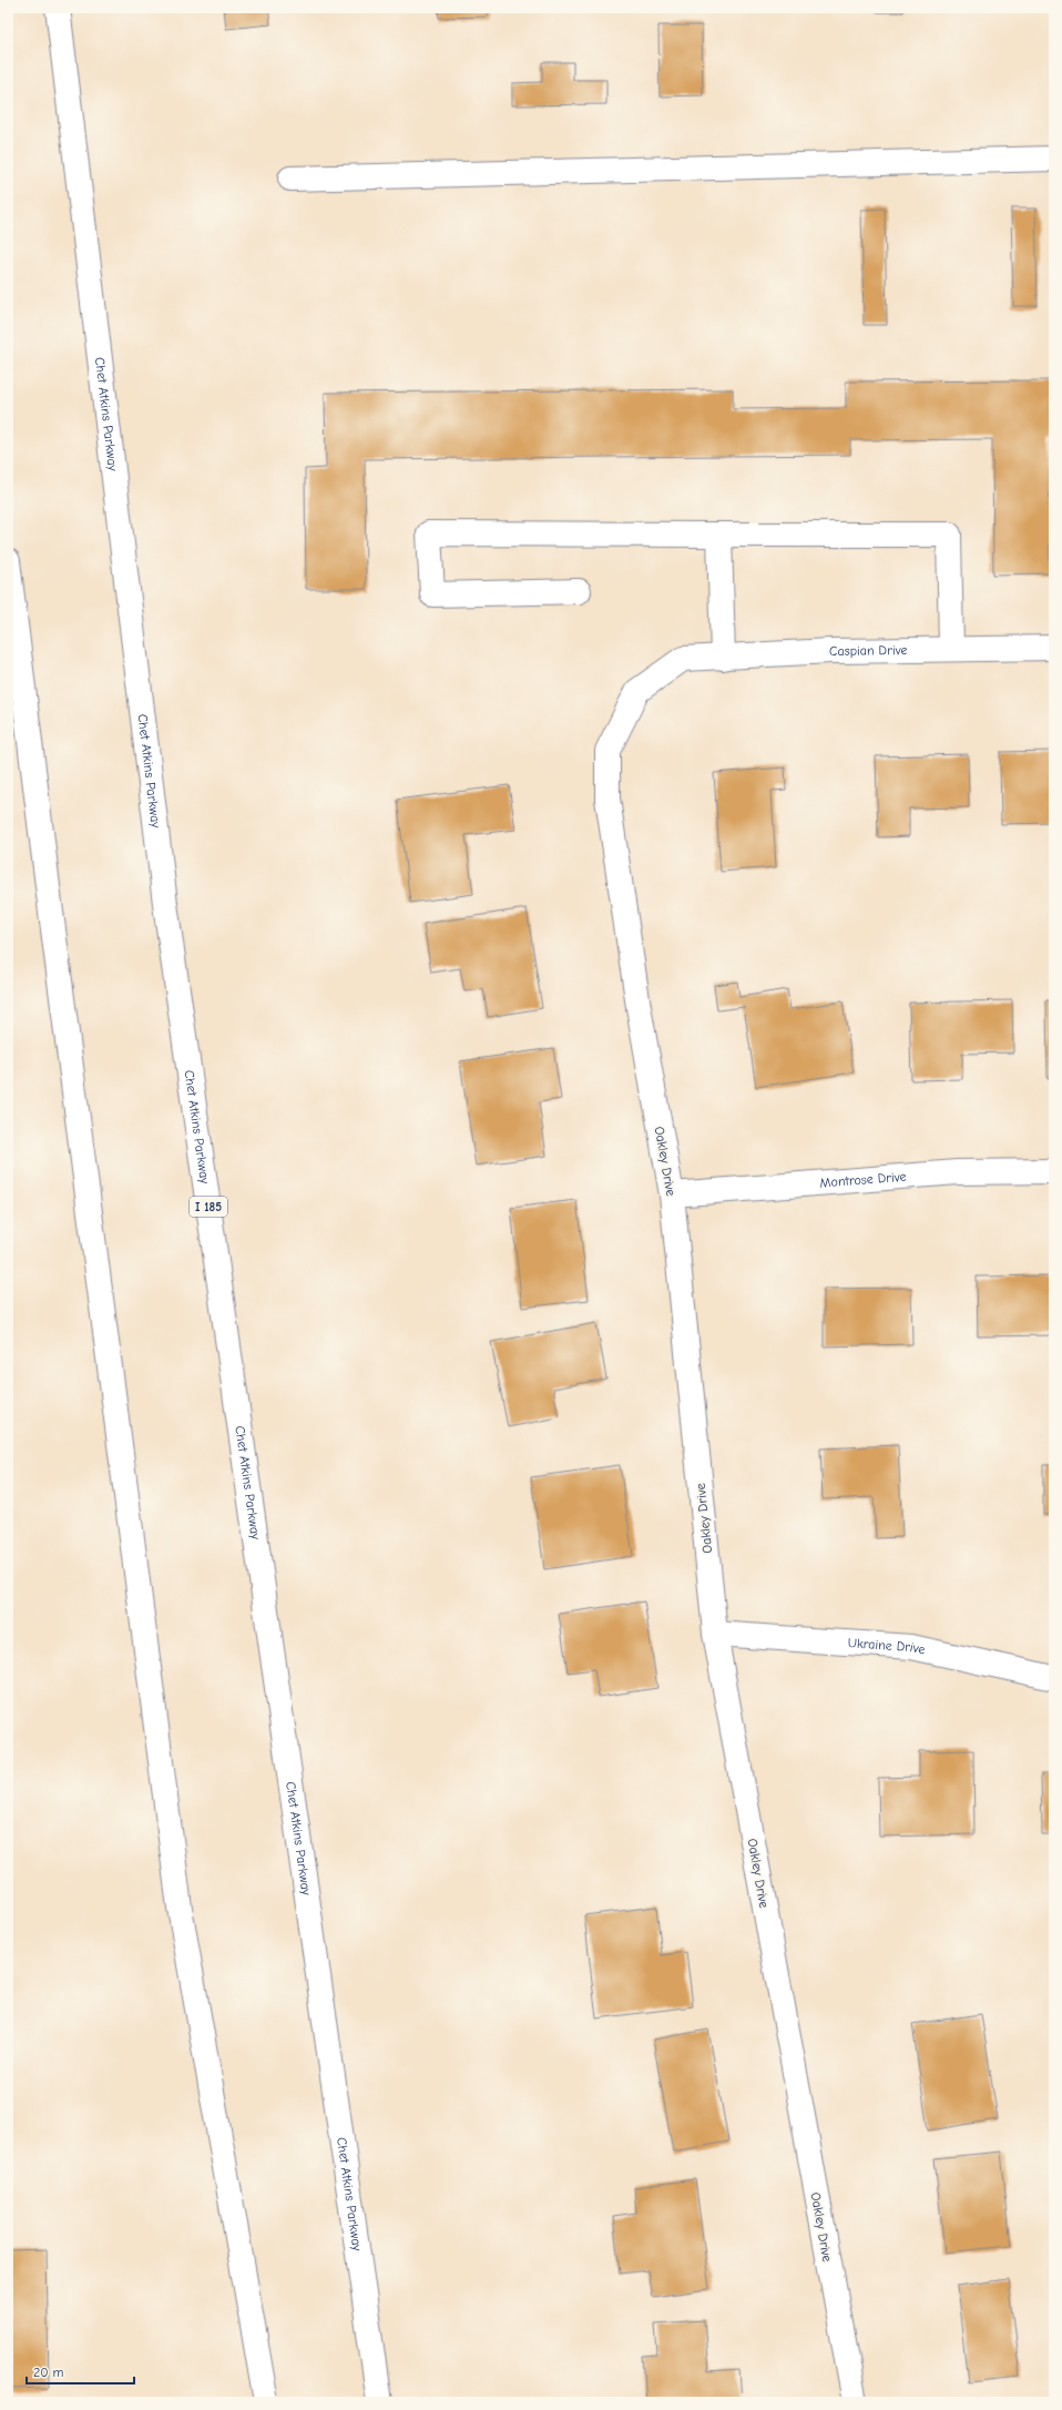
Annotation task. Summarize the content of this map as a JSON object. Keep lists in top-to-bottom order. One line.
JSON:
{"streets":{"main road":["Chet Atkins Parkway","Caspian Drive","Oakley Drive","Montrose Drive","I 185","Ukraine Drive"]},"crossings":[["Caspian Drive","Oakley Drive"],["Oakley Drive","Montrose Drive"],["Oakley Drive","Ukraine Drive"]],"scale_bar":"20 m"}
